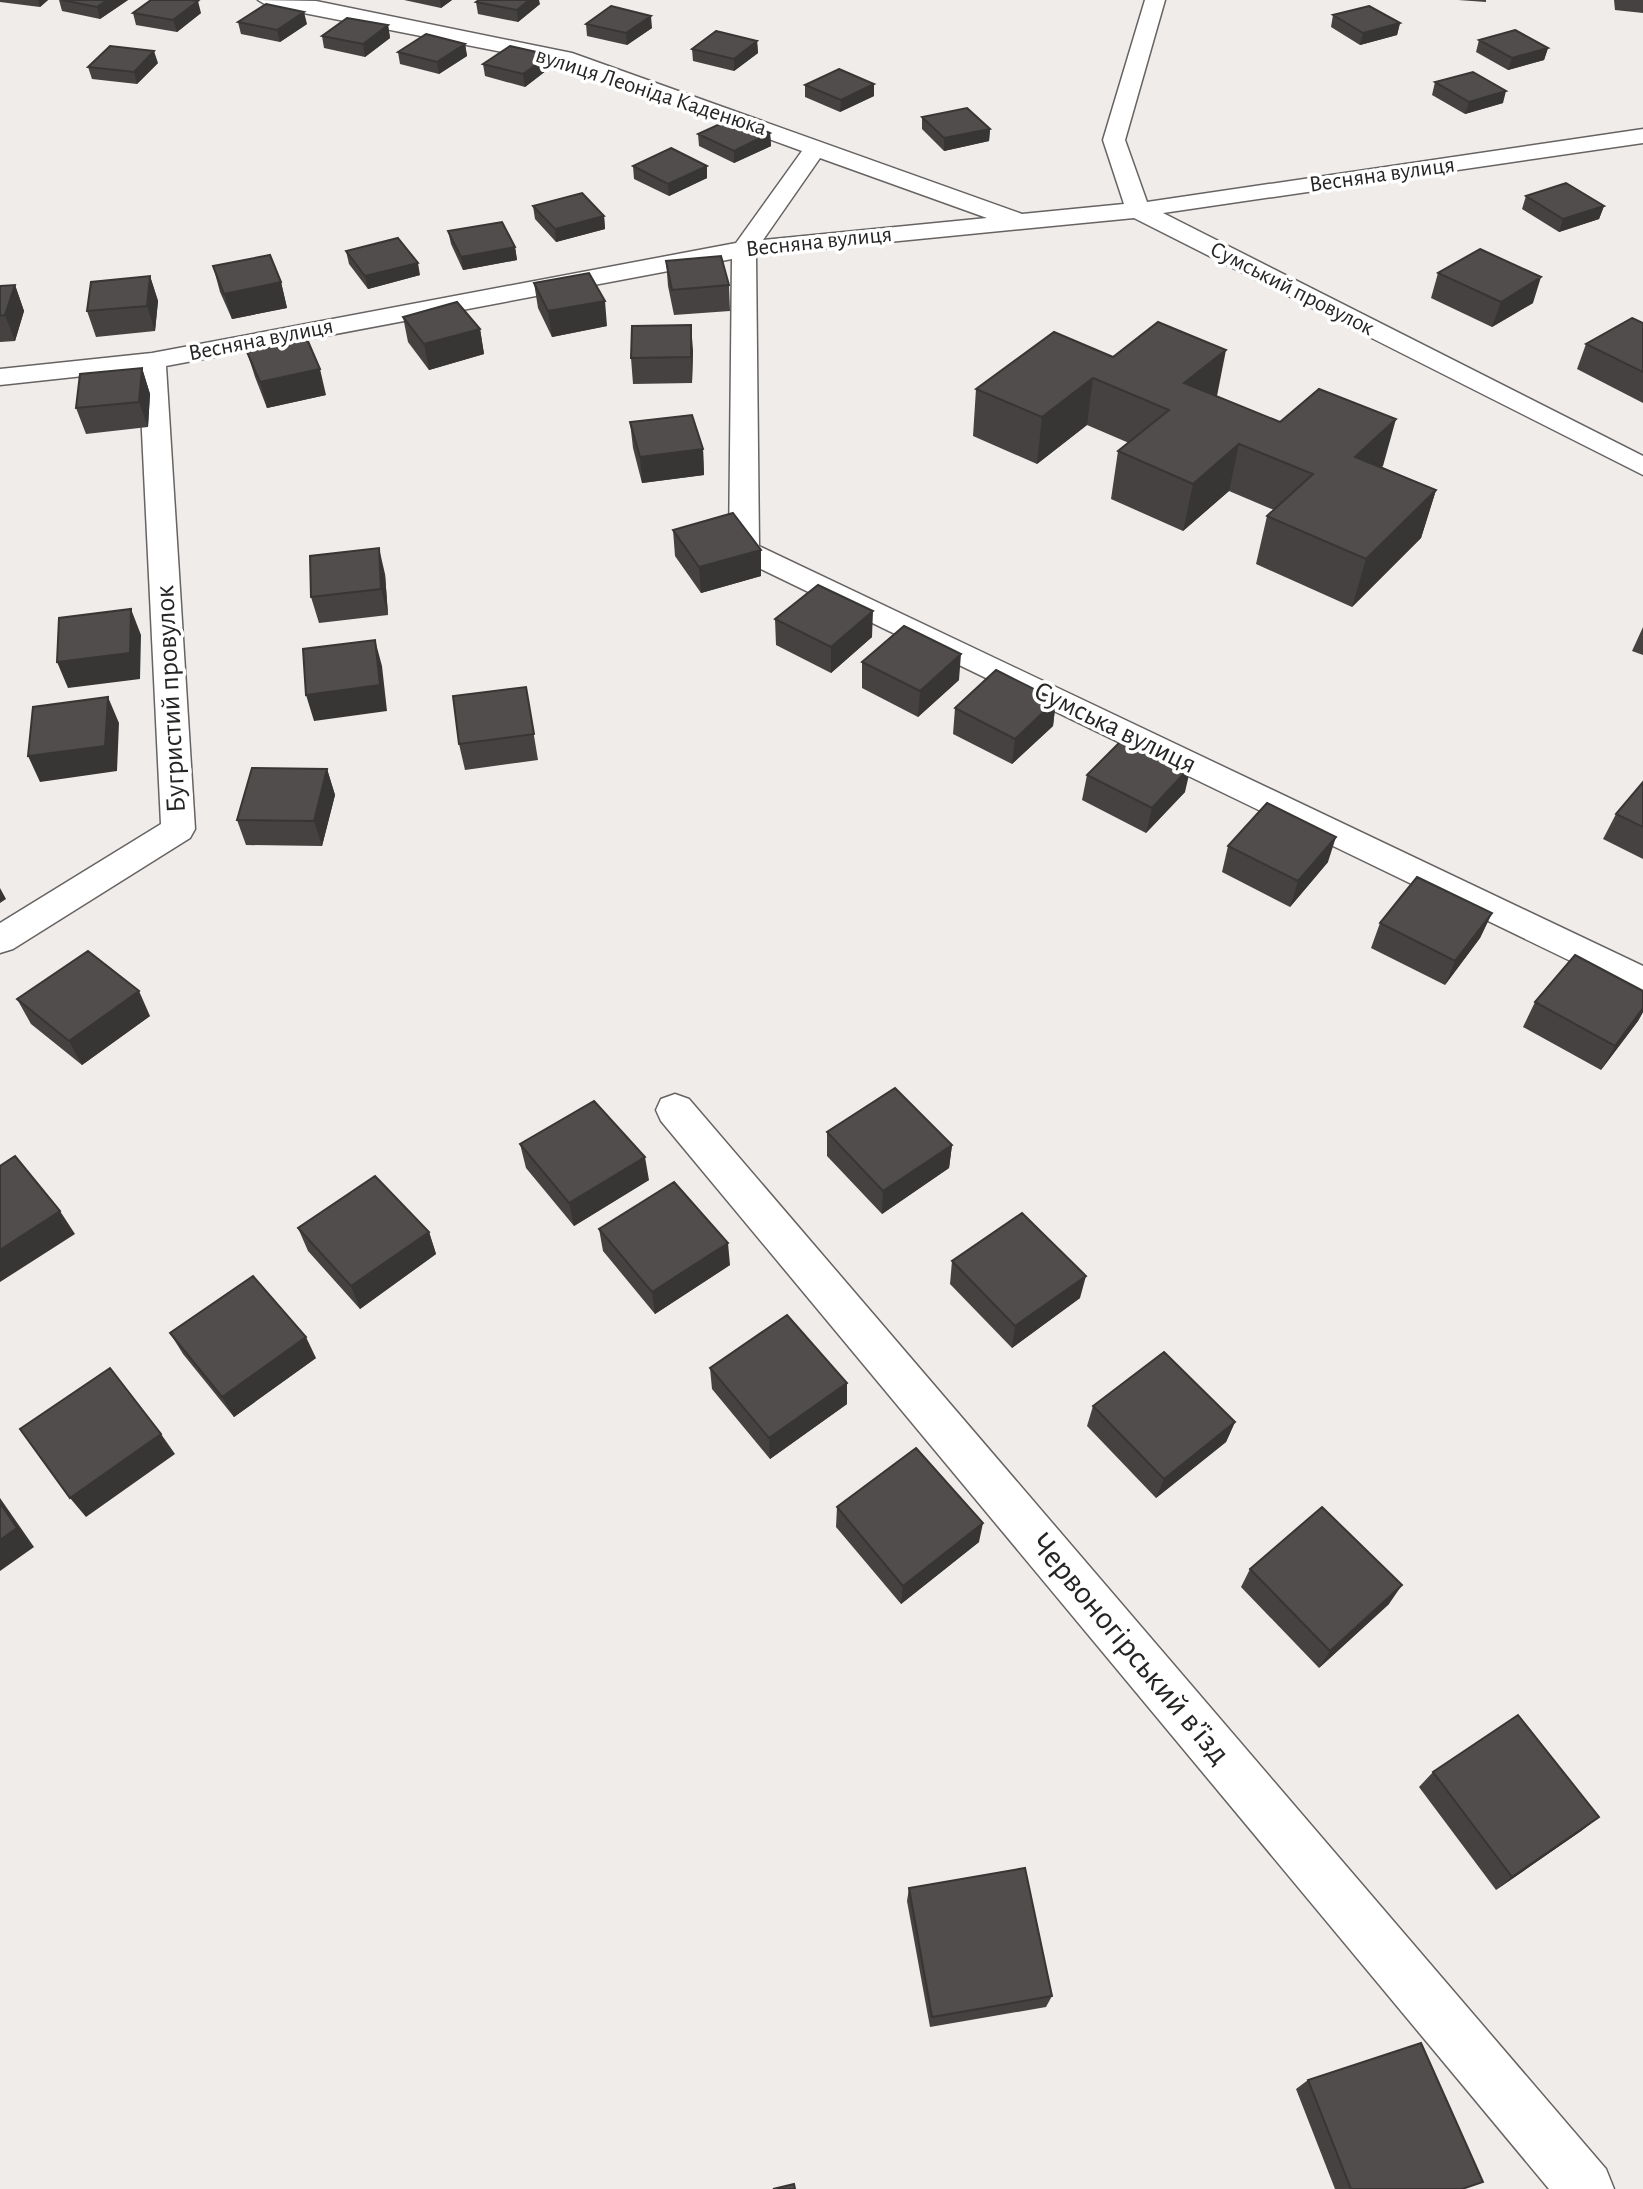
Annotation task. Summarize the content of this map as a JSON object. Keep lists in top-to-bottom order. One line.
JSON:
{"streets":{"street":["вулиця Леоніда Каденюка","Весняна вулиця","Сумський провулок","Бугристий провулок","Сумська вулиця","Червоногірський в’їзд"]},"crossings":[["вулиця Леоніда Каденюка","Весняна вулиця"],["Весняна вулиця","Сумський провулок"],["Весняна вулиця","Бугристий провулок"],["Весняна вулиця","Сумська вулиця"]]}
